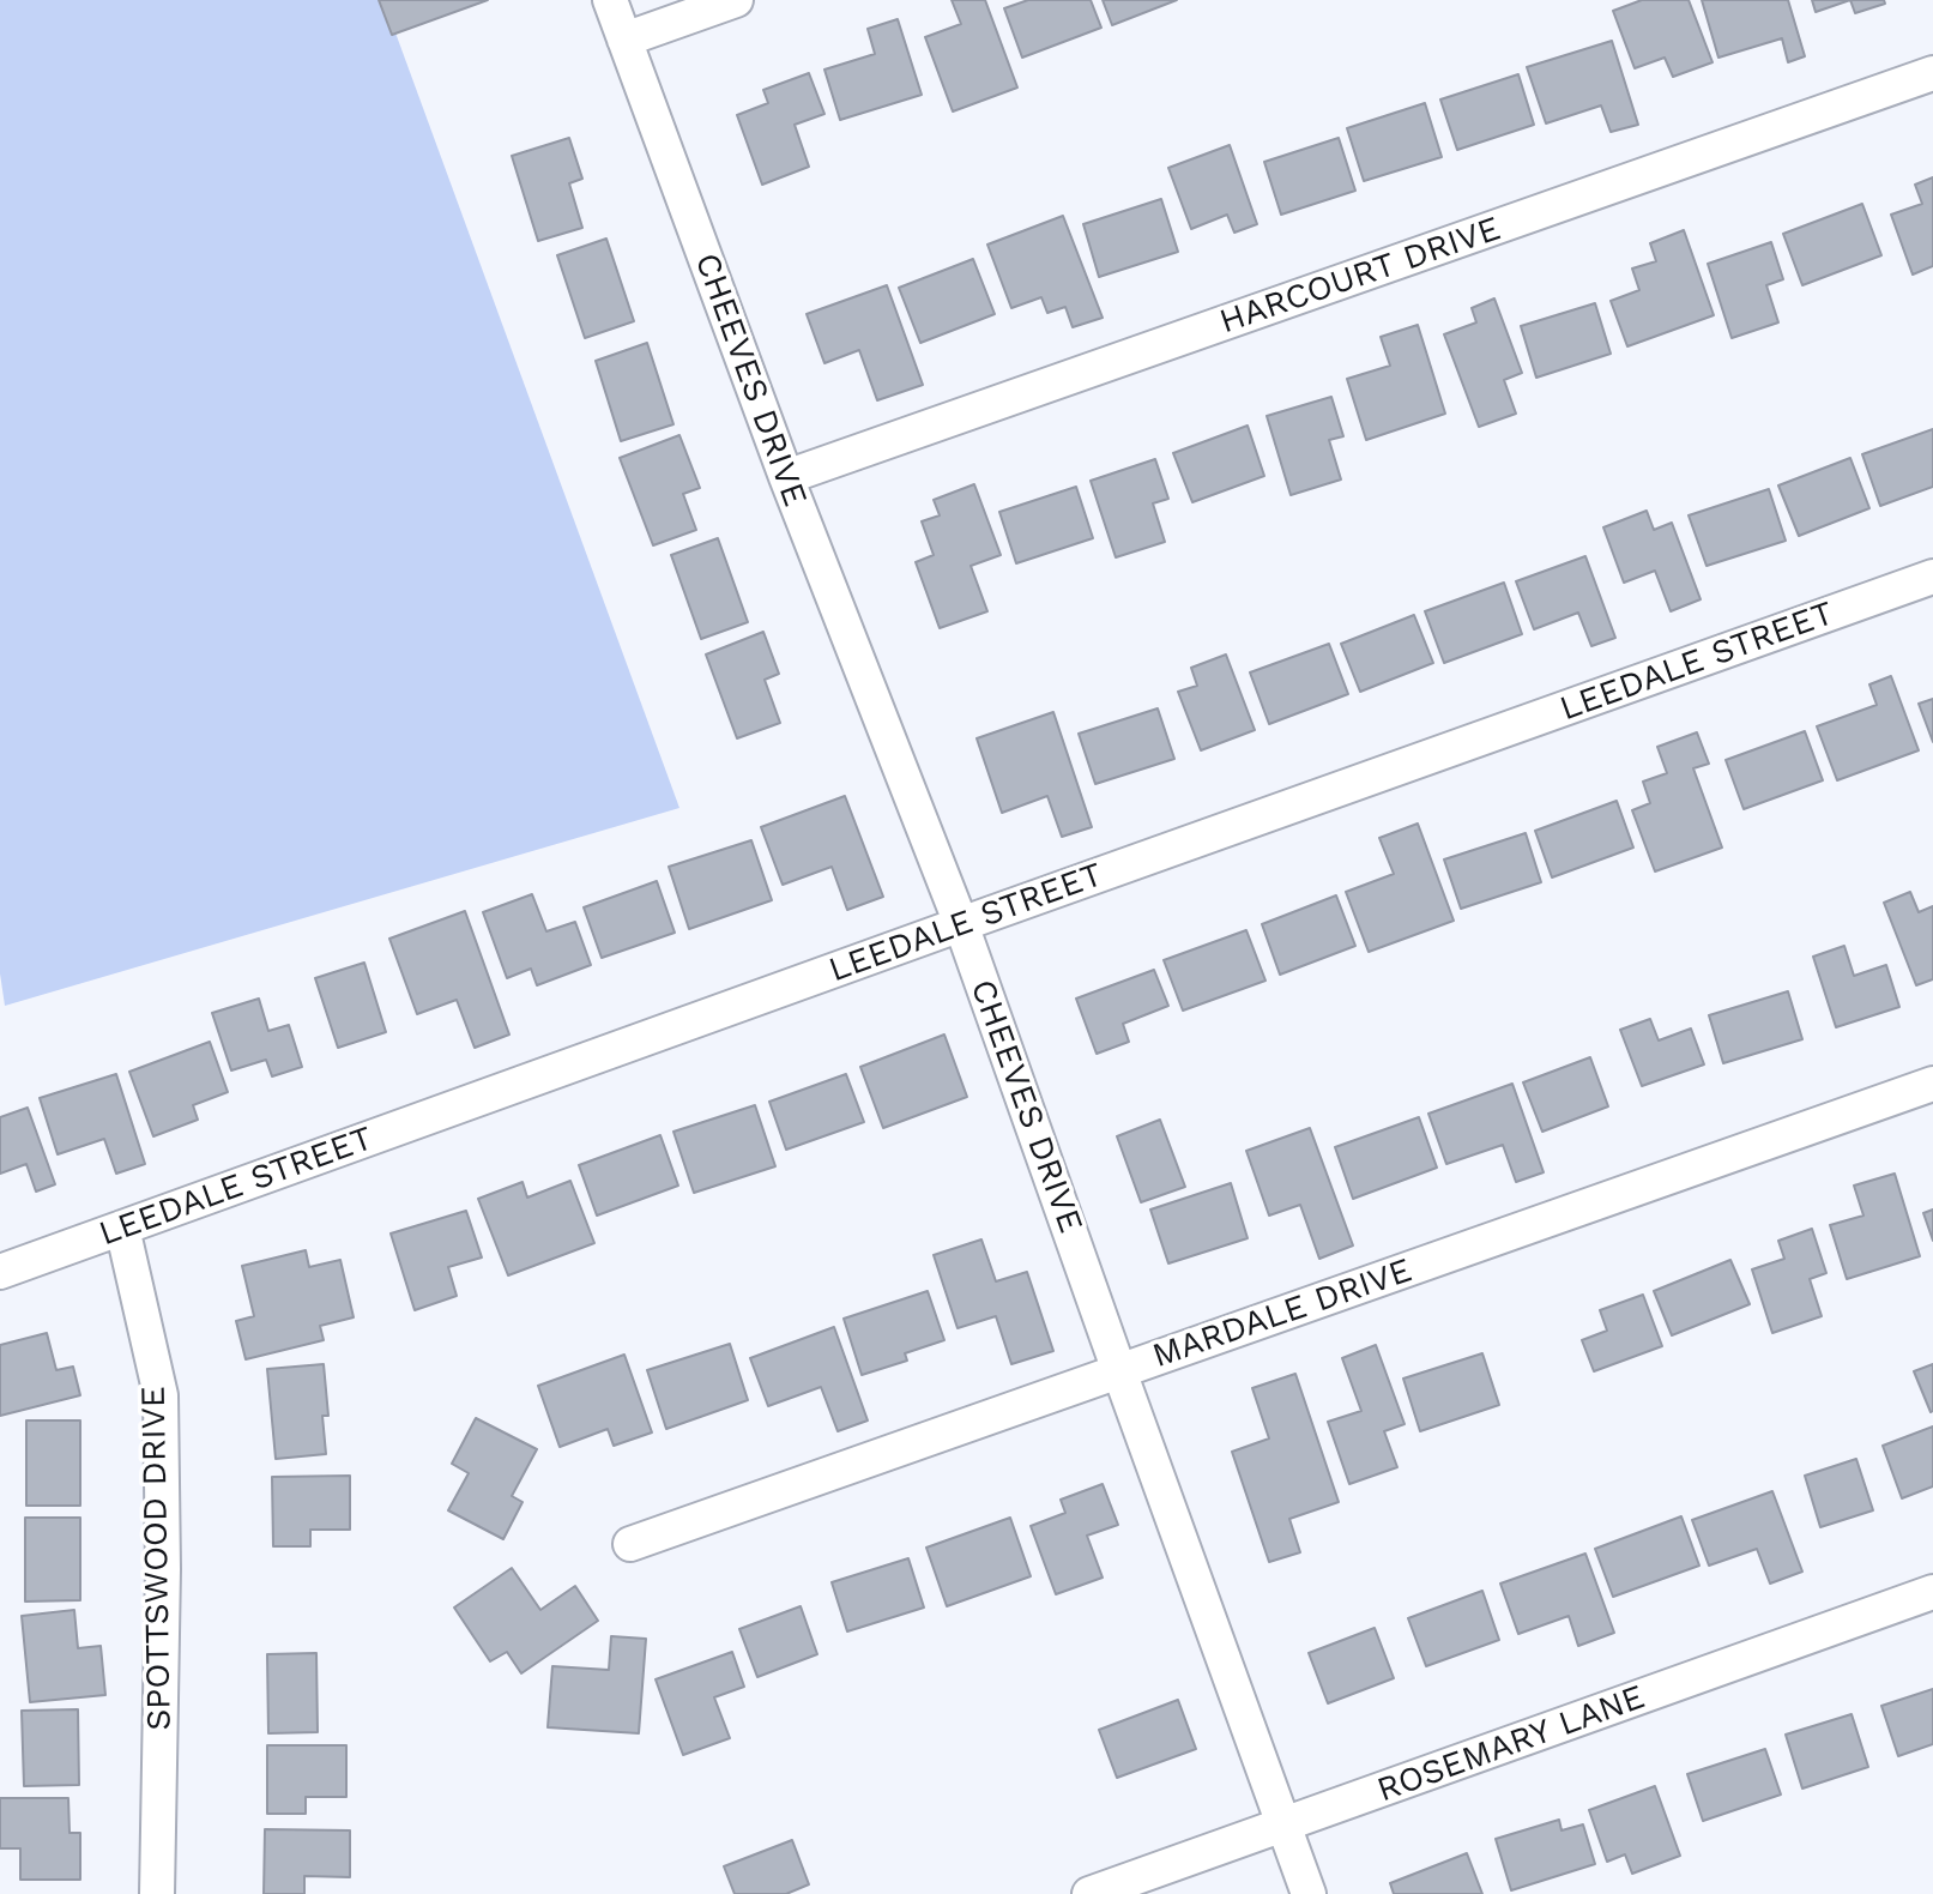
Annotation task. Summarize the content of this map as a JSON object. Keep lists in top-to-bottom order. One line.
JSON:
{"streets":{"street":["HARCOURT DRIVE","CHEEVES DRIVE","LEEDALE STREET","MARDALE DRIVE","SPOTTSWOOD DRIVE","ROSEMARY LANE"]},"crossings":[["HARCOURT DRIVE","CHEEVES DRIVE"],["CHEEVES DRIVE","LEEDALE STREET"],["CHEEVES DRIVE","MARDALE DRIVE"],["CHEEVES DRIVE","ROSEMARY LANE"],["LEEDALE STREET","SPOTTSWOOD DRIVE"]]}
